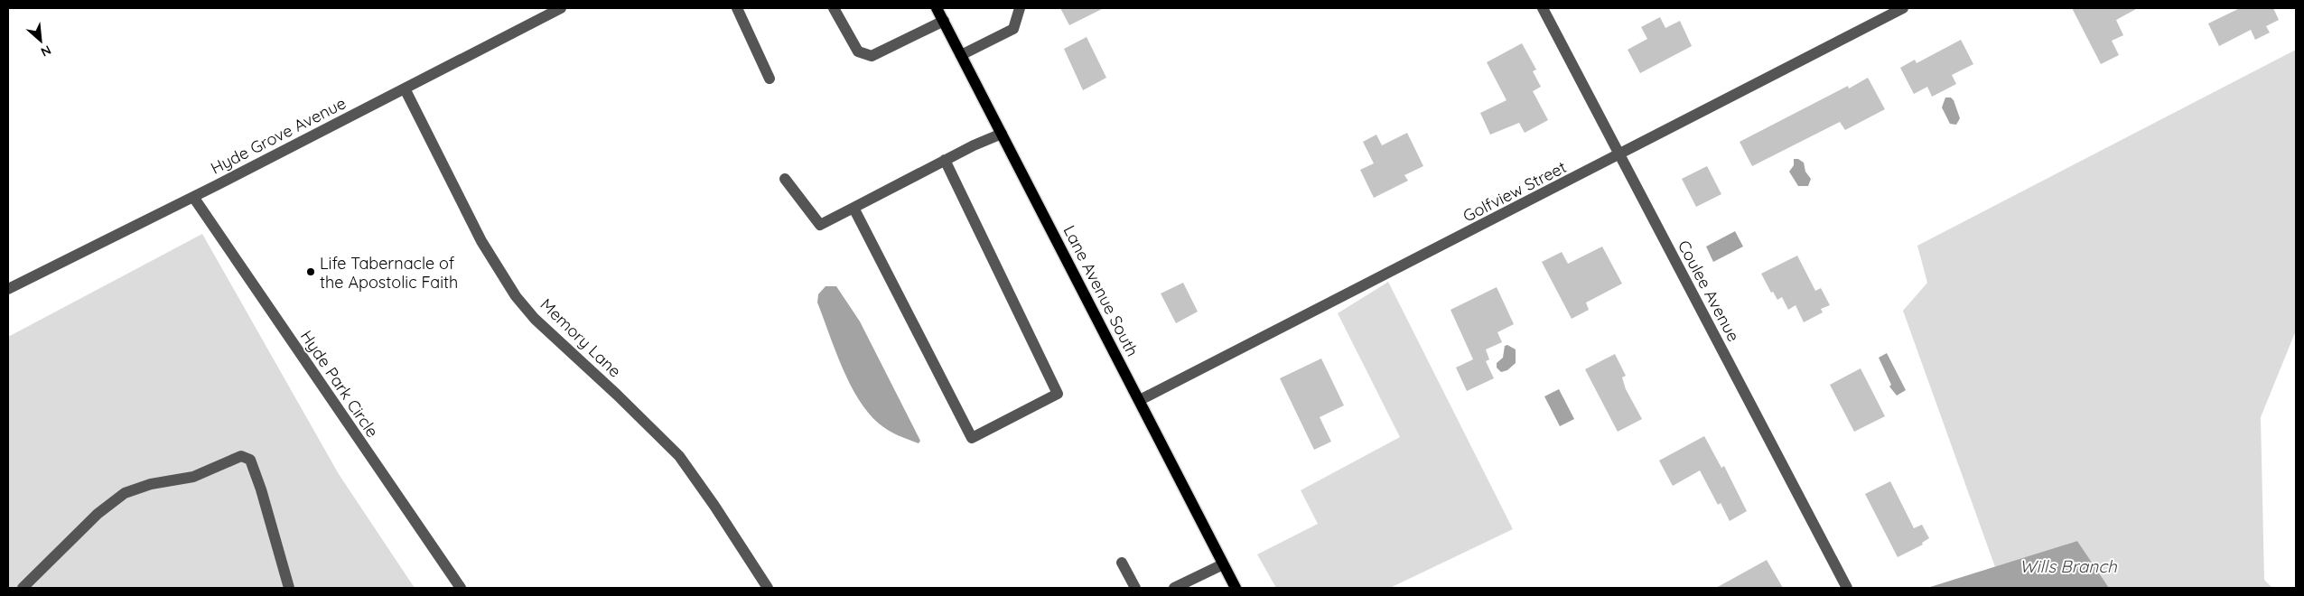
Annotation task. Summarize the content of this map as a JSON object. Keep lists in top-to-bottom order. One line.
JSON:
{"streets":{"main road":["Lane Avenue South"],"street":["Hyde Grove Avenue","Golfview Street","Coulee Avenue","Memory Lane","Hyde Park Circle"]},"crossings":[["Hyde Grove Avenue","Memory Lane"],["Hyde Grove Avenue","Hyde Park Circle"],["Golfview Street","Lane Avenue South"],["Golfview Street","Coulee Avenue"]],"water":["Wills Branch"],"places":["Life Tabernacle of the Apostolic Faith"],"north":"bottom right"}
